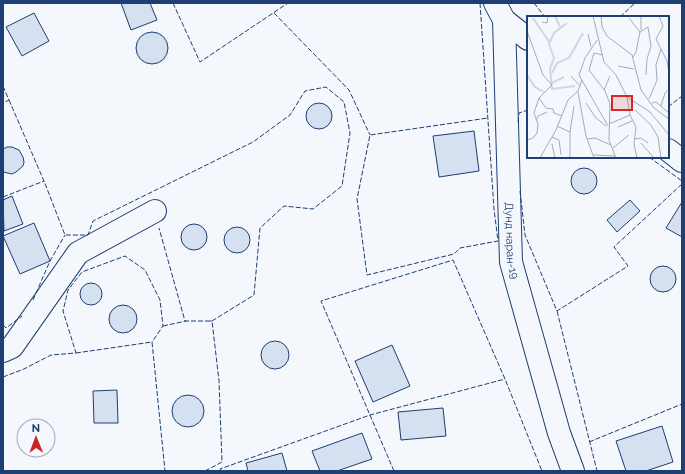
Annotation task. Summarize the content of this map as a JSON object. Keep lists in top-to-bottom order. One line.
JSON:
{"streets":{"street":["Дунд наран-19"]},"north":"top"}
